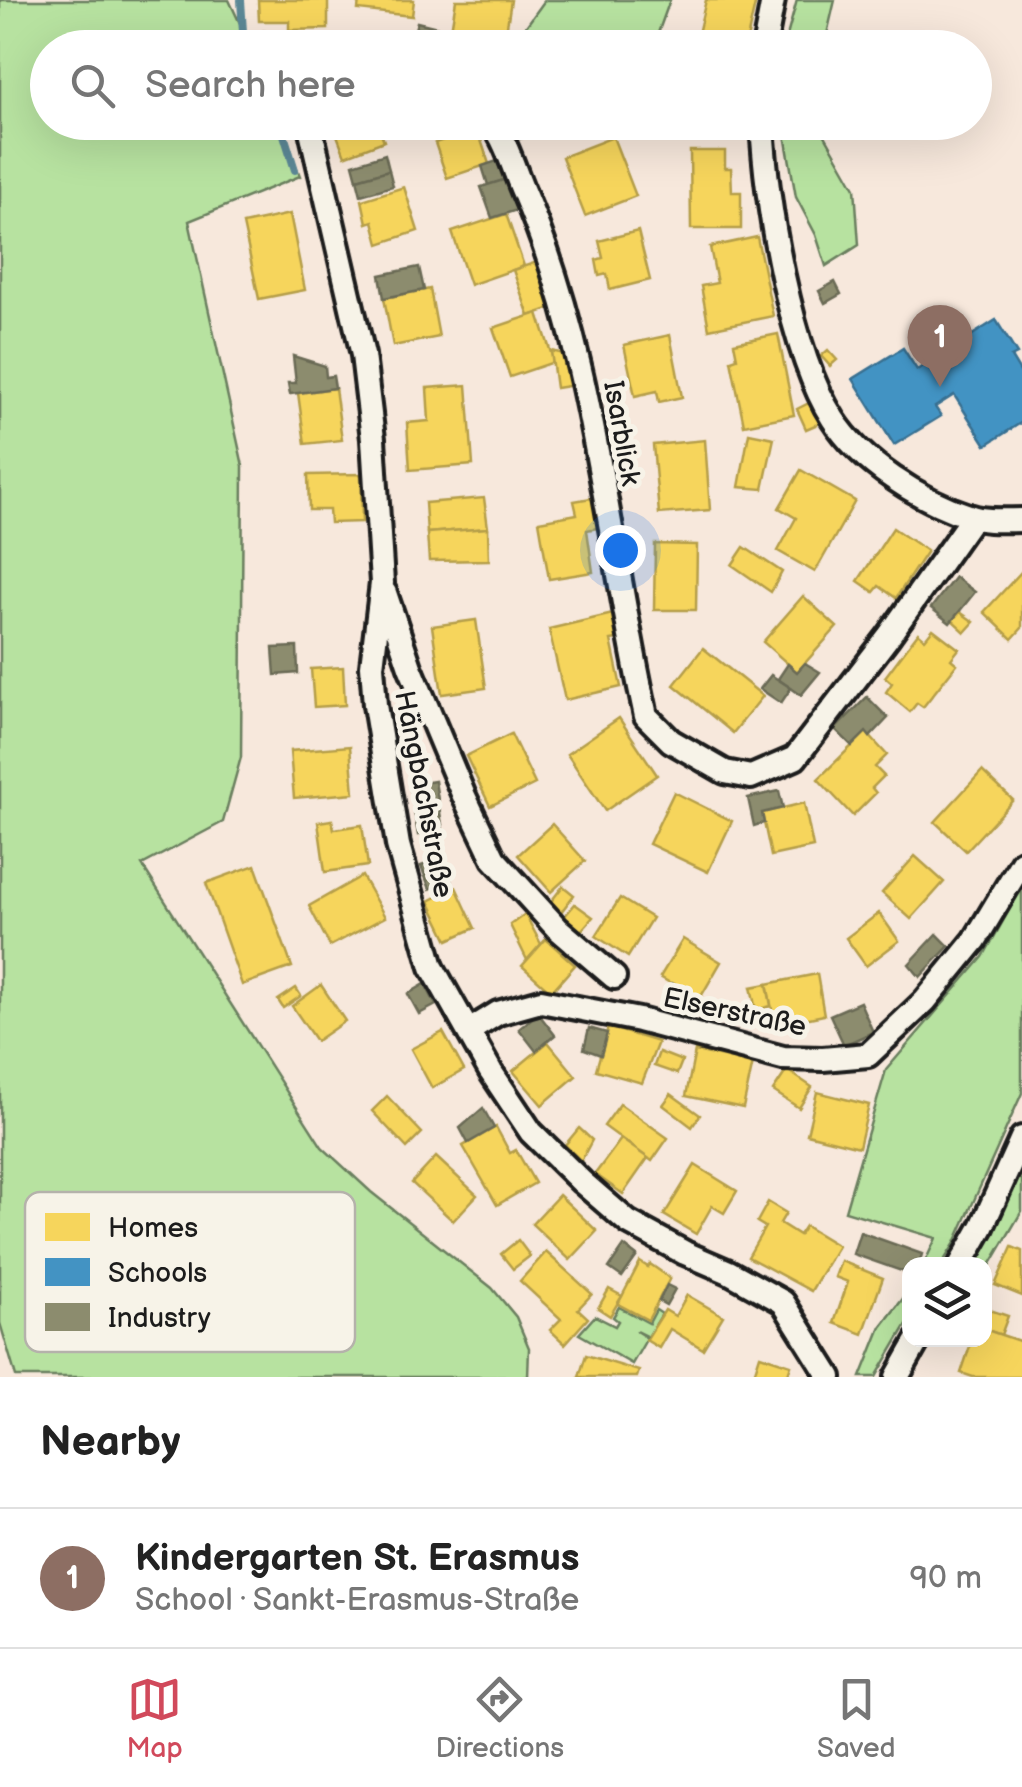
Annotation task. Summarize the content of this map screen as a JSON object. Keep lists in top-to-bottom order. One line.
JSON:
{"streets":{"street":["Isarblick","Hängbachstraße","Elserstraße"]},"crossings":[["Hängbachstraße","Elserstraße"]],"legend":["Homes","Schools","Industry"],"page":{"search":"Search here","pins":"1","heading":"Nearby","list":[{"mark":"1","name":"Kindergarten St. Erasmus","note":"School · Sankt-Erasmus-Straße","value":"90 m"}],"nav":["Map","Directions","Saved"]}}
